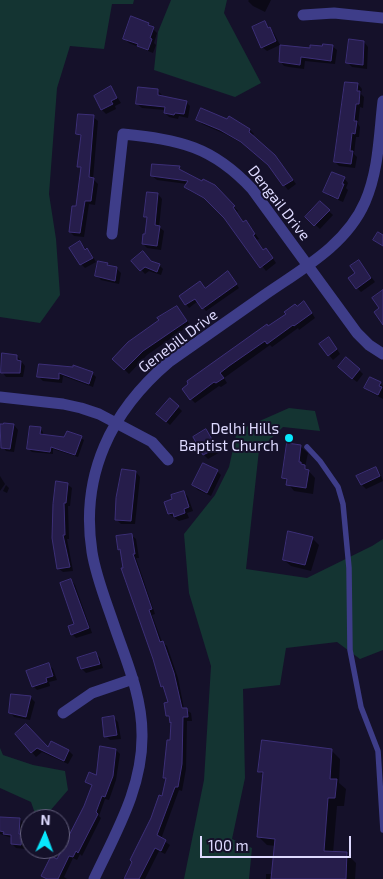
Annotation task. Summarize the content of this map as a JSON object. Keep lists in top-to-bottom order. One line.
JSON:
{"streets":{"street":["Dengail Drive","Genebill Drive"]},"crossings":[["Dengail Drive","Genebill Drive"]],"places":["Delhi Hills Baptist Church"],"scale_bar":"100 m","north":"top"}
